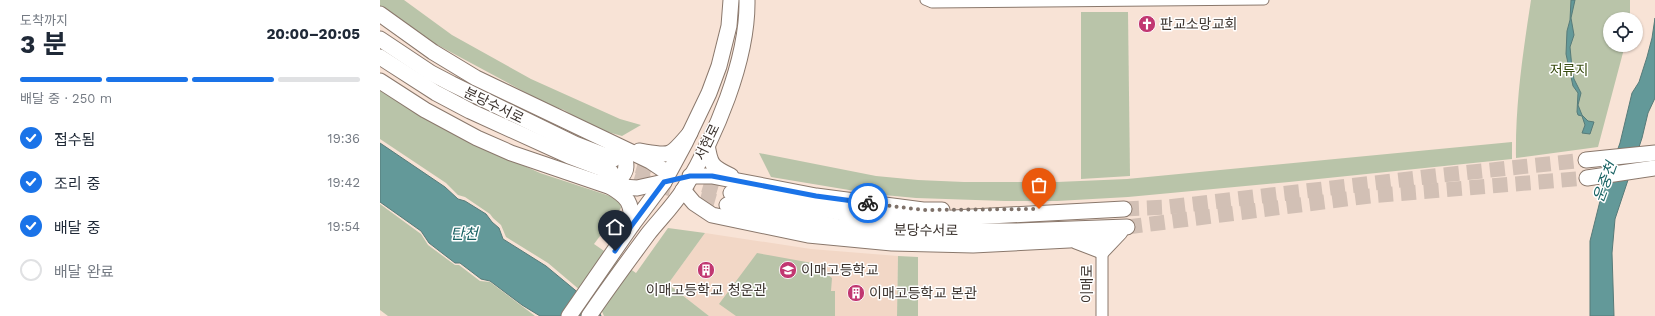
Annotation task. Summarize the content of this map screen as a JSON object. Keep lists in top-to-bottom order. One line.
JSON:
{"streets":{"main road":["분당수서로","서현로"],"street":["이매로"]},"water":["운중천","탄천"],"parks":["저류지"],"places":{"church":["판교소망교회"],"building":["이매고등학교 청운관","이매고등학교 본관"],"school or university":["이매고등학교"]},"page":{"heading":["3 분","도착까지","20:00–20:05"],"bar":"배달 중 · 250 m","list":[["접수됨","19:36"],["조리 중","19:42"],["배달 중","19:54"],"배달 완료"]}}
